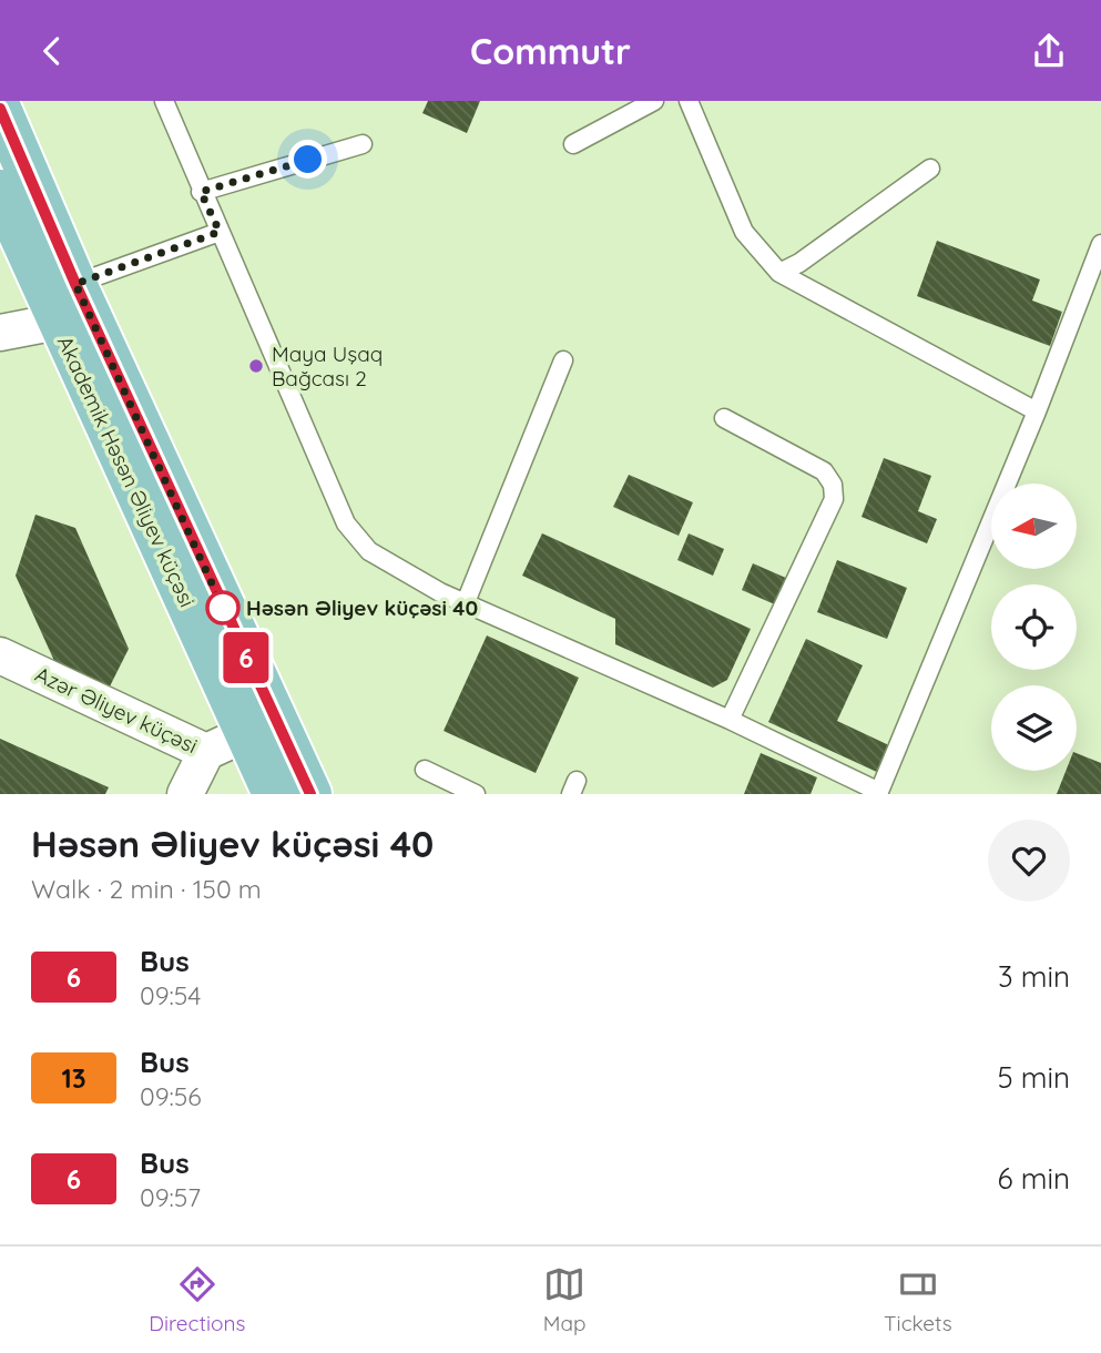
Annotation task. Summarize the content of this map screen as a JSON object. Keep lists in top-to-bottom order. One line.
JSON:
{"streets":{"main road":["Akademik Həsən Əliyev küçəsi"],"street":["Azər Əliyev küçəsi"]},"crossings":[["Akademik Həsən Əliyev küçəsi","Azər Əliyev küçəsi"]],"places":["Maya Uşaq Bağcası 2","Həsən Əliyev küçəsi 40"],"lines":["bus line 6"],"north":"left","page":{"header":"Commutr","on_map":"6","heading":["Həsən Əliyev küçəsi 40","Walk · 2 min · 150 m"],"list":[{"mark":"6","name":"Bus","note":"09:54","value":"3 min"},{"mark":"13","name":"Bus","note":"09:56","value":"5 min"},{"mark":"6","name":"Bus","note":"09:57","value":"6 min"}],"tabs":["Directions","Map","Tickets"]}}
